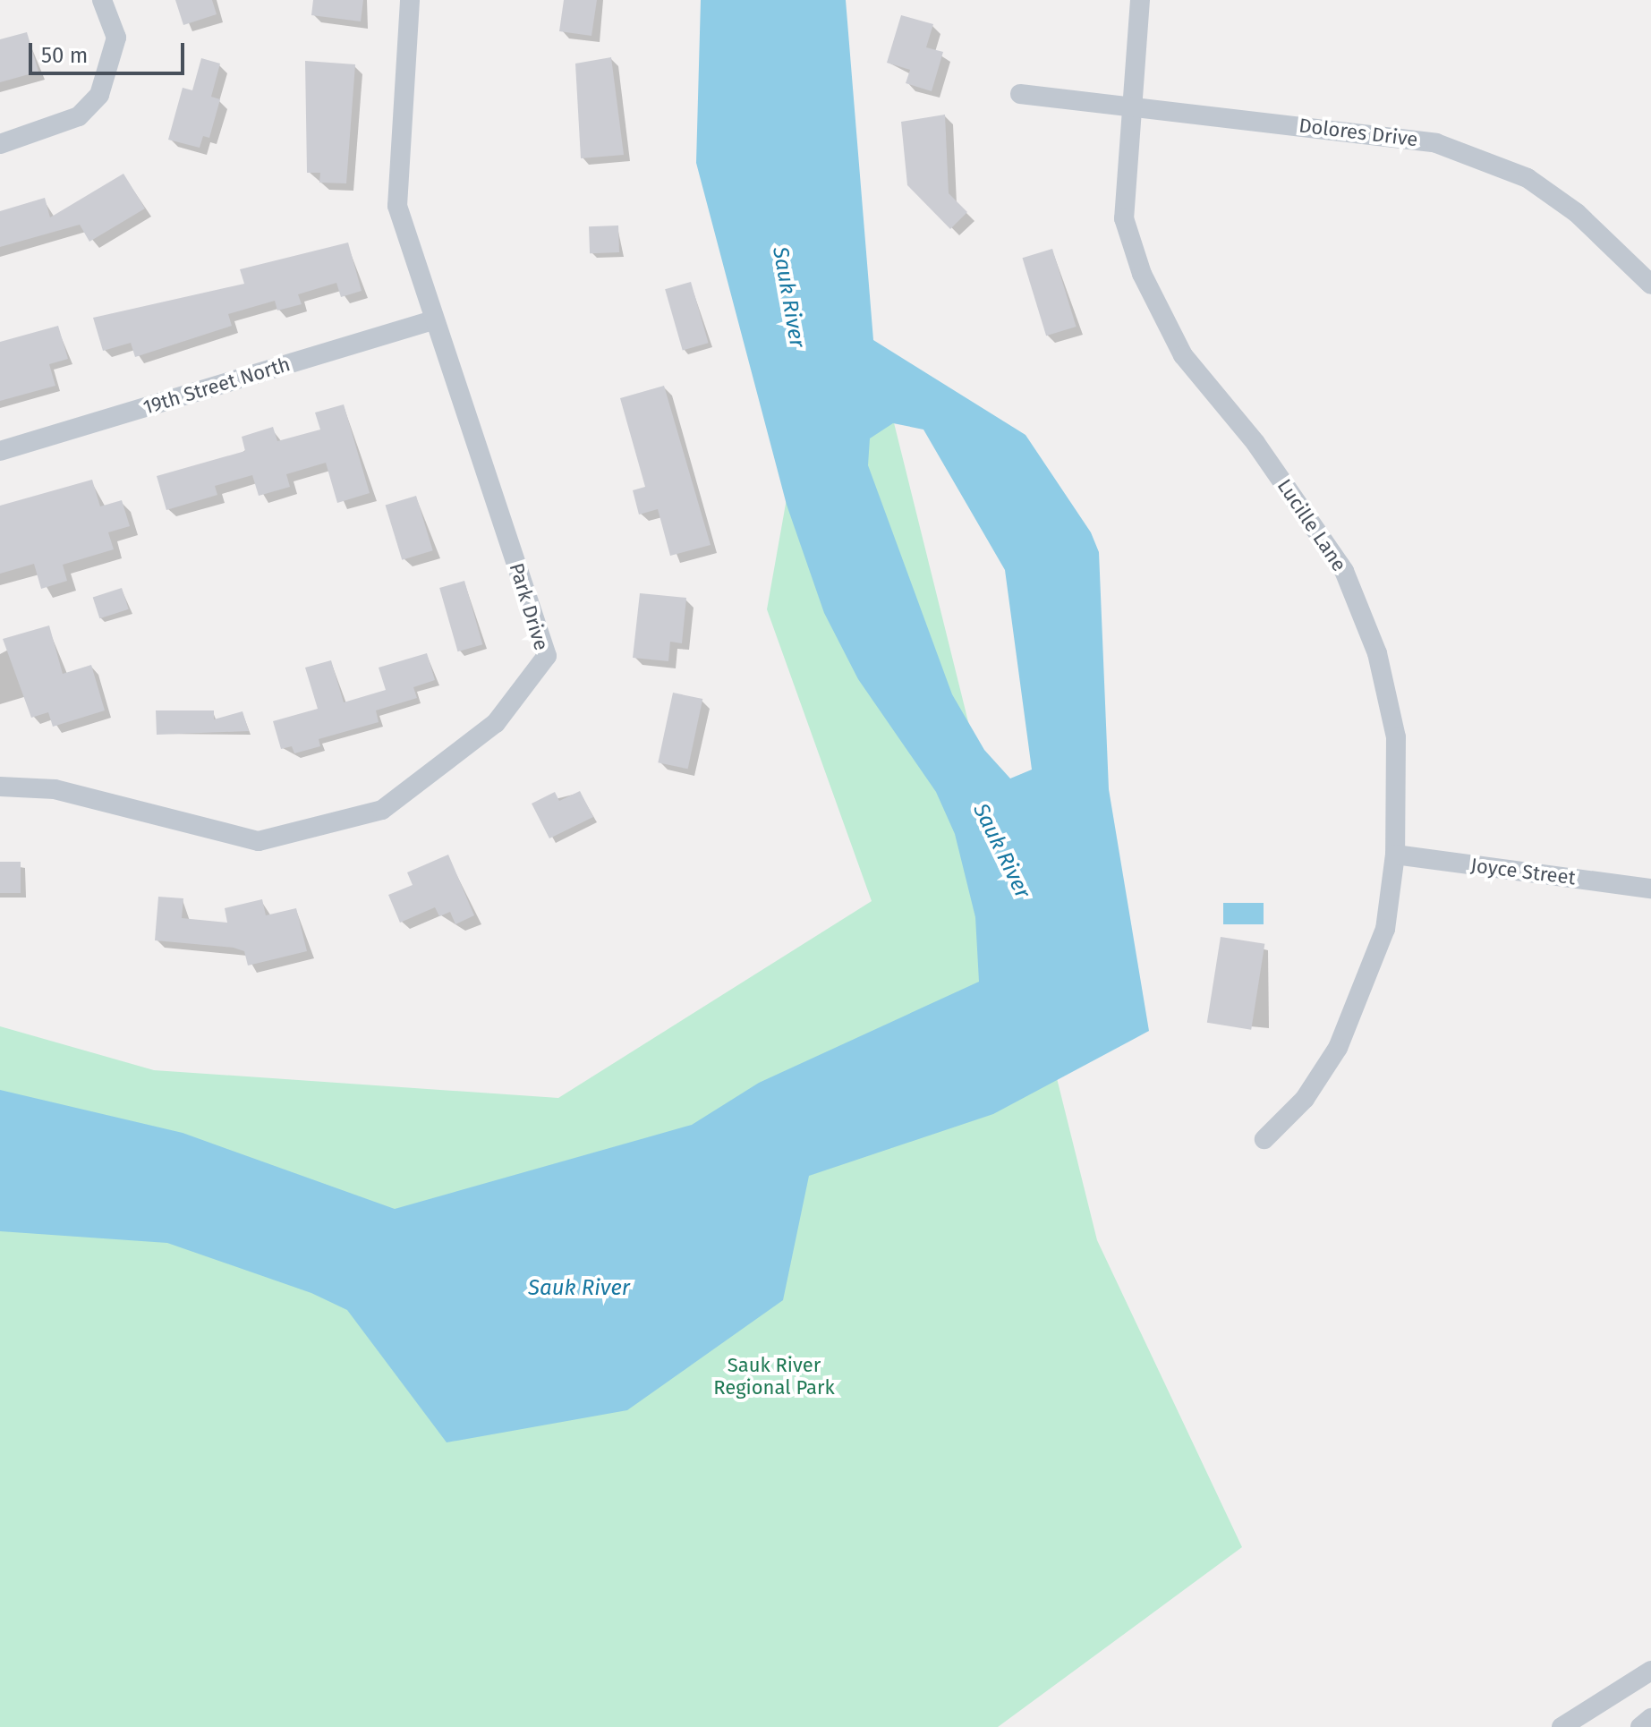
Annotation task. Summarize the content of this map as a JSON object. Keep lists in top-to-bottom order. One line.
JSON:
{"streets":{"street":["Dolores Drive","19th Street North","Lucille Lane","Park Drive","Joyce Street"]},"crossings":[["Dolores Drive","Lucille Lane"],["19th Street North","Park Drive"],["Lucille Lane","Joyce Street"]],"water":["Sauk River"],"parks":["Sauk River Regional Park"],"scale_bar":"50 m"}
